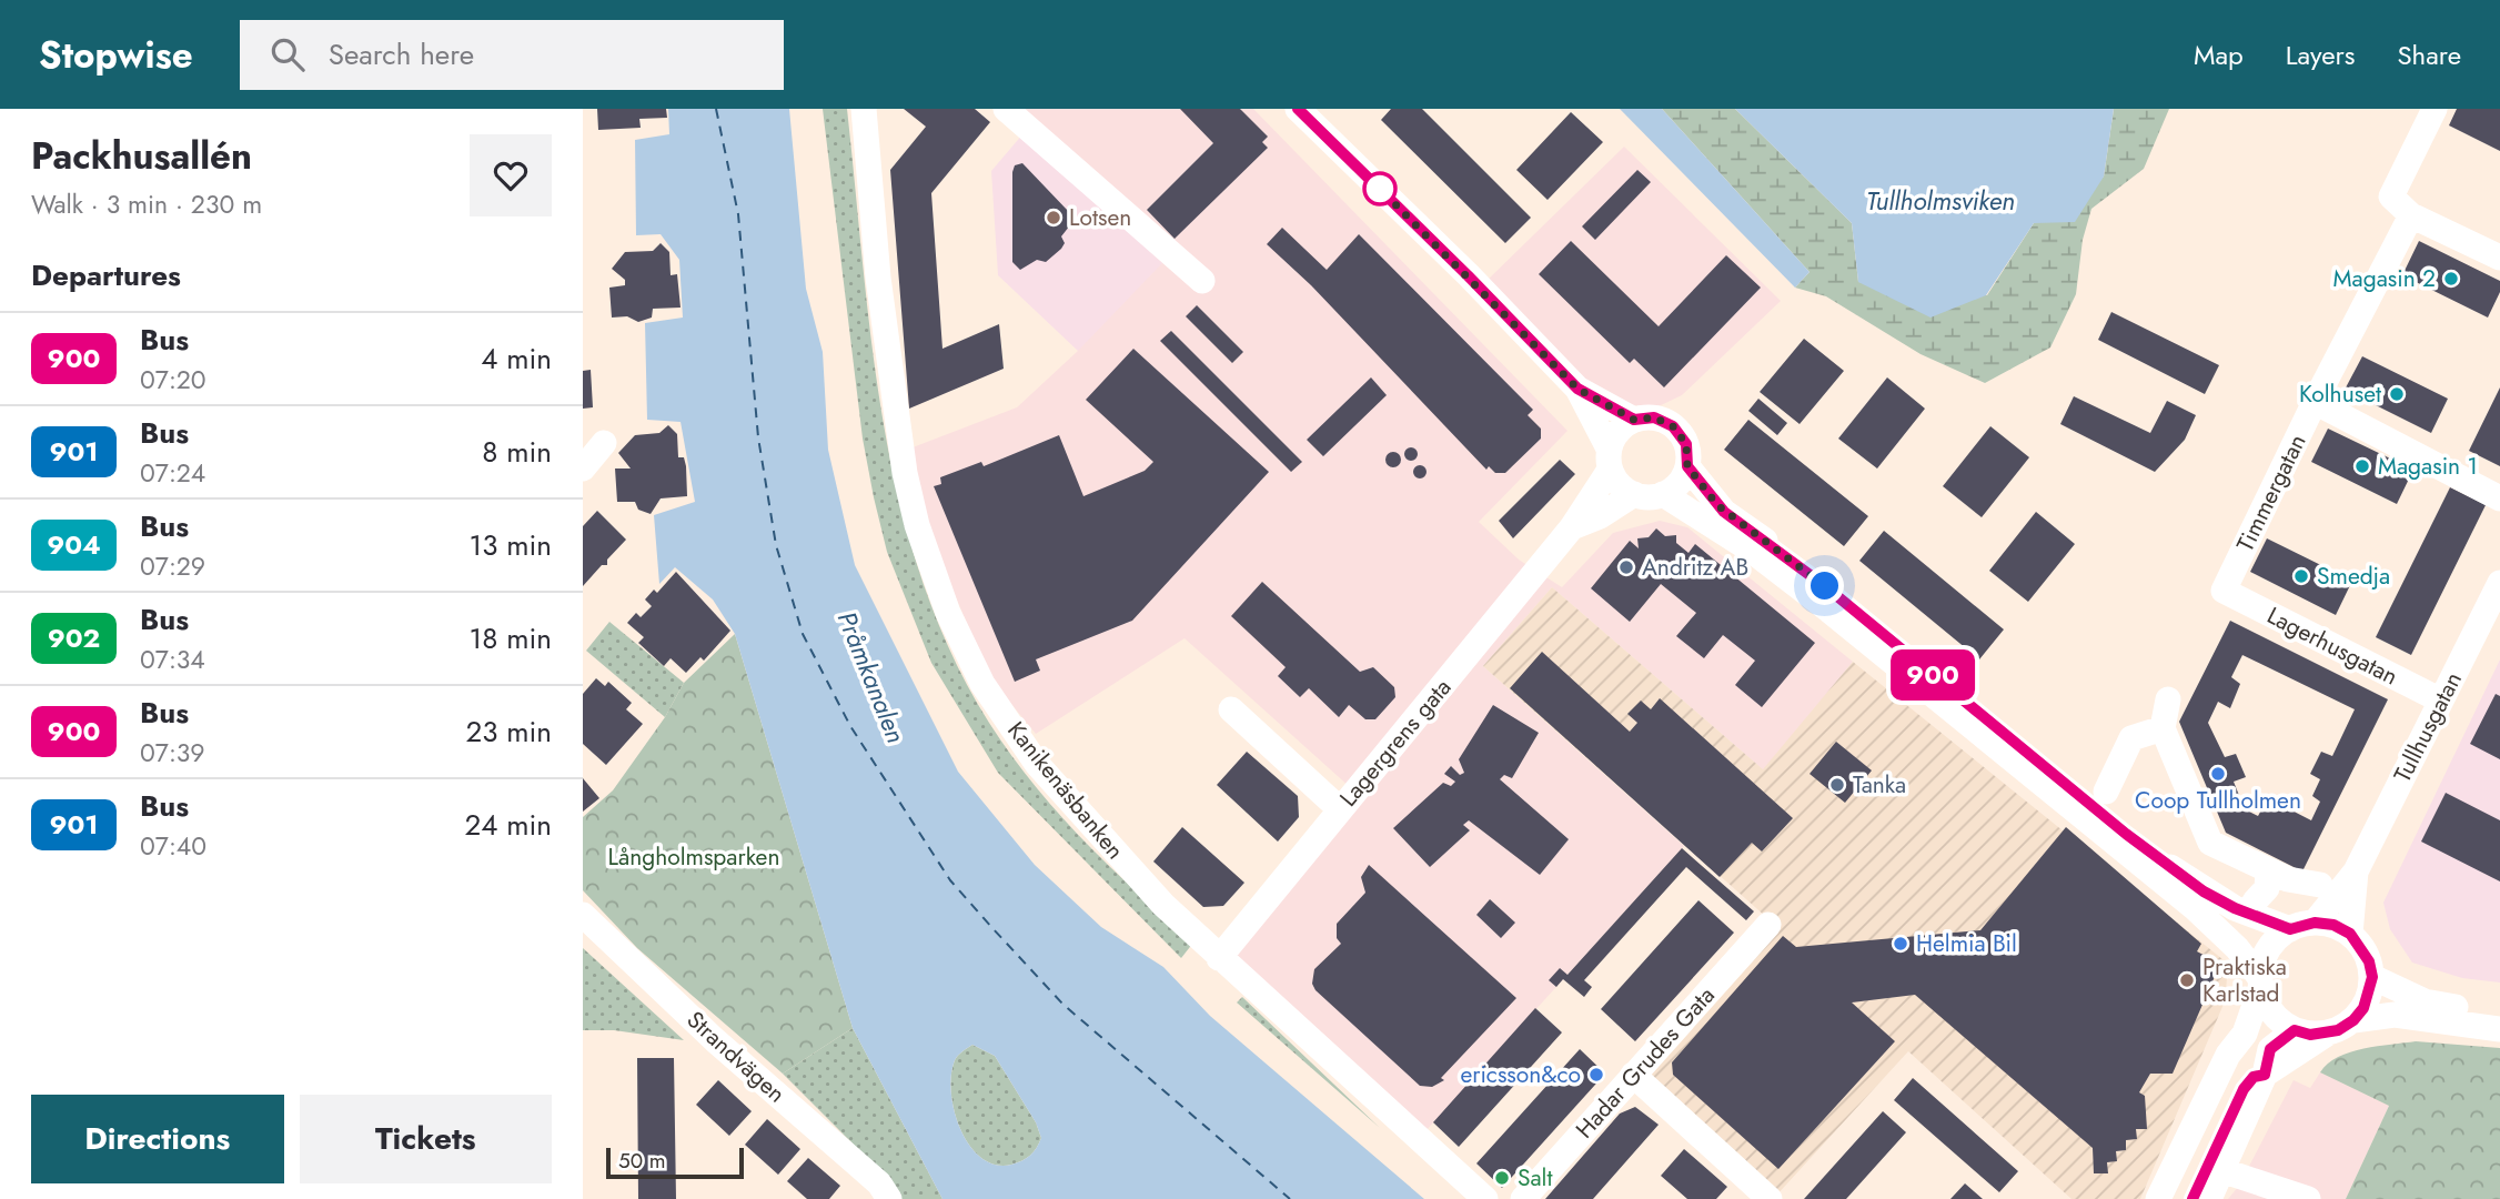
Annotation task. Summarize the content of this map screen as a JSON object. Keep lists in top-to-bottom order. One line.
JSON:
{"streets":{"street":["Timmergatan","Lagerhusgatan","Tullhusgatan","Lagergrens gata","Kanikenäsbanken","Strandvägen","Hadar Grudes Gata"]},"crossings":[["Timmergatan","Lagerhusgatan"],["Lagerhusgatan","Tullhusgatan"],["Lagergrens gata","Kanikenäsbanken"]],"water":["Tullholmsviken","Pråmkanalen"],"parks":["Långholmsparken"],"places":["Lotsen","Magasin 2","Kolhuset","Magasin 1","Andritz AB","Smedja","Coop Tullholmen","Tanka","Helmia Bil","Praktiska Karlstad","ericsson&co","Salt"],"lines":["bus line 900"],"scale_bar":"50 m","page":{"header":"Stopwise","search":"Search here","nav":["Map","Layers","Share"],"heading":[["Packhusallén","Walk · 3 min · 230 m"],"Departures"],"on_map":"900","list":[{"mark":"900","name":"Bus","note":"07:20","value":"4 min"},{"mark":"901","name":"Bus","note":"07:24","value":"8 min"},{"mark":"904","name":"Bus","note":"07:29","value":"13 min"},{"mark":"902","name":"Bus","note":"07:34","value":"18 min"},{"mark":"900","name":"Bus","note":"07:39","value":"23 min"},{"mark":"901","name":"Bus","note":"07:40","value":"24 min"}],"buttons":["Directions","Tickets"],"scale":"50 m"}}
